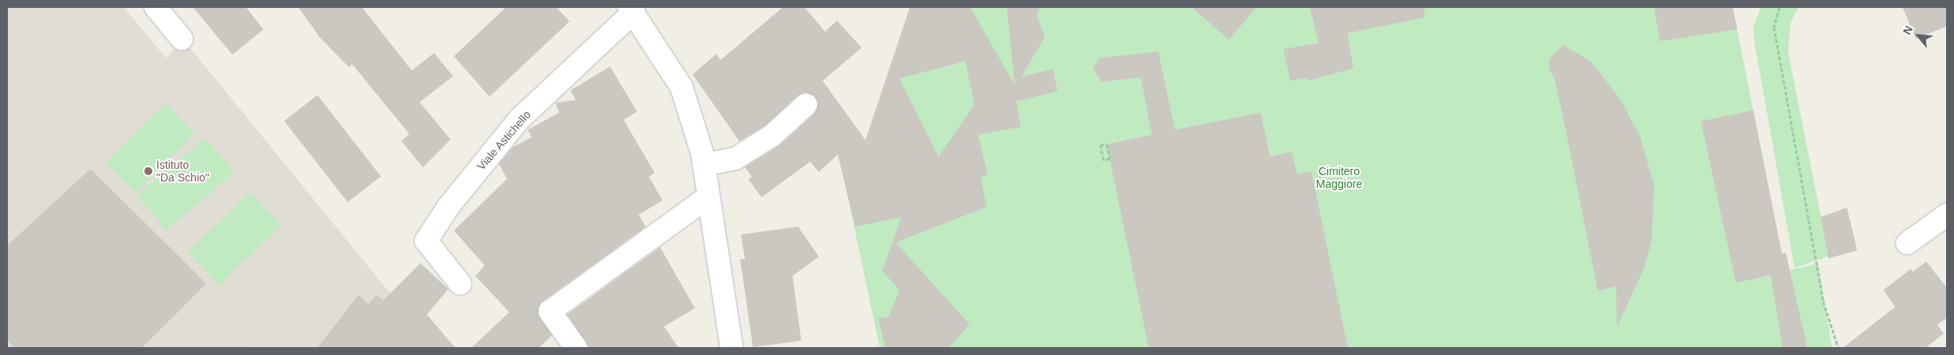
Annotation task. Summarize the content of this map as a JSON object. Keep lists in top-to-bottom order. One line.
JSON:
{"streets":{"street":["Viale Astichello"]},"parks":["Cimitero Maggiore"],"places":["Istituto \"Da Schio\""],"north":"top left"}
